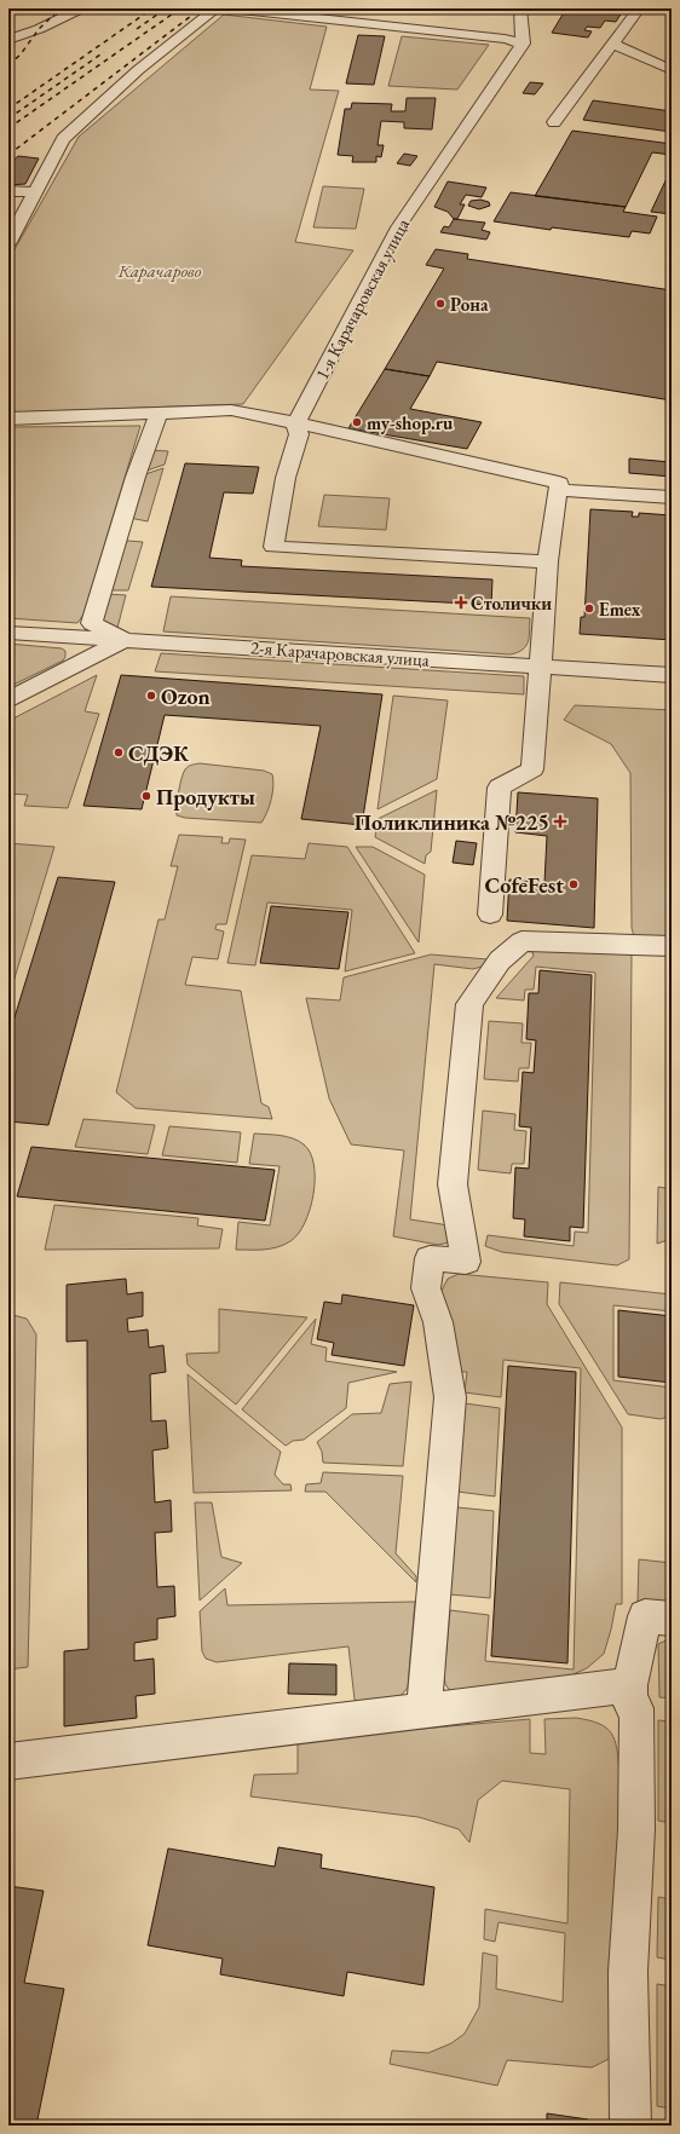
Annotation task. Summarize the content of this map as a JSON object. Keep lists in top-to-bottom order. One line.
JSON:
{"streets":{"street":["1-я Карачаровская улица","2-я Карачаровская улица"]},"parks":["Карачарово"],"places":{"other":["Рона","my-shop.ru","Emex","Ozon","СДЭК","Продукты","CofeFest"],"health":["Столички","Поликлиника №225"]}}
